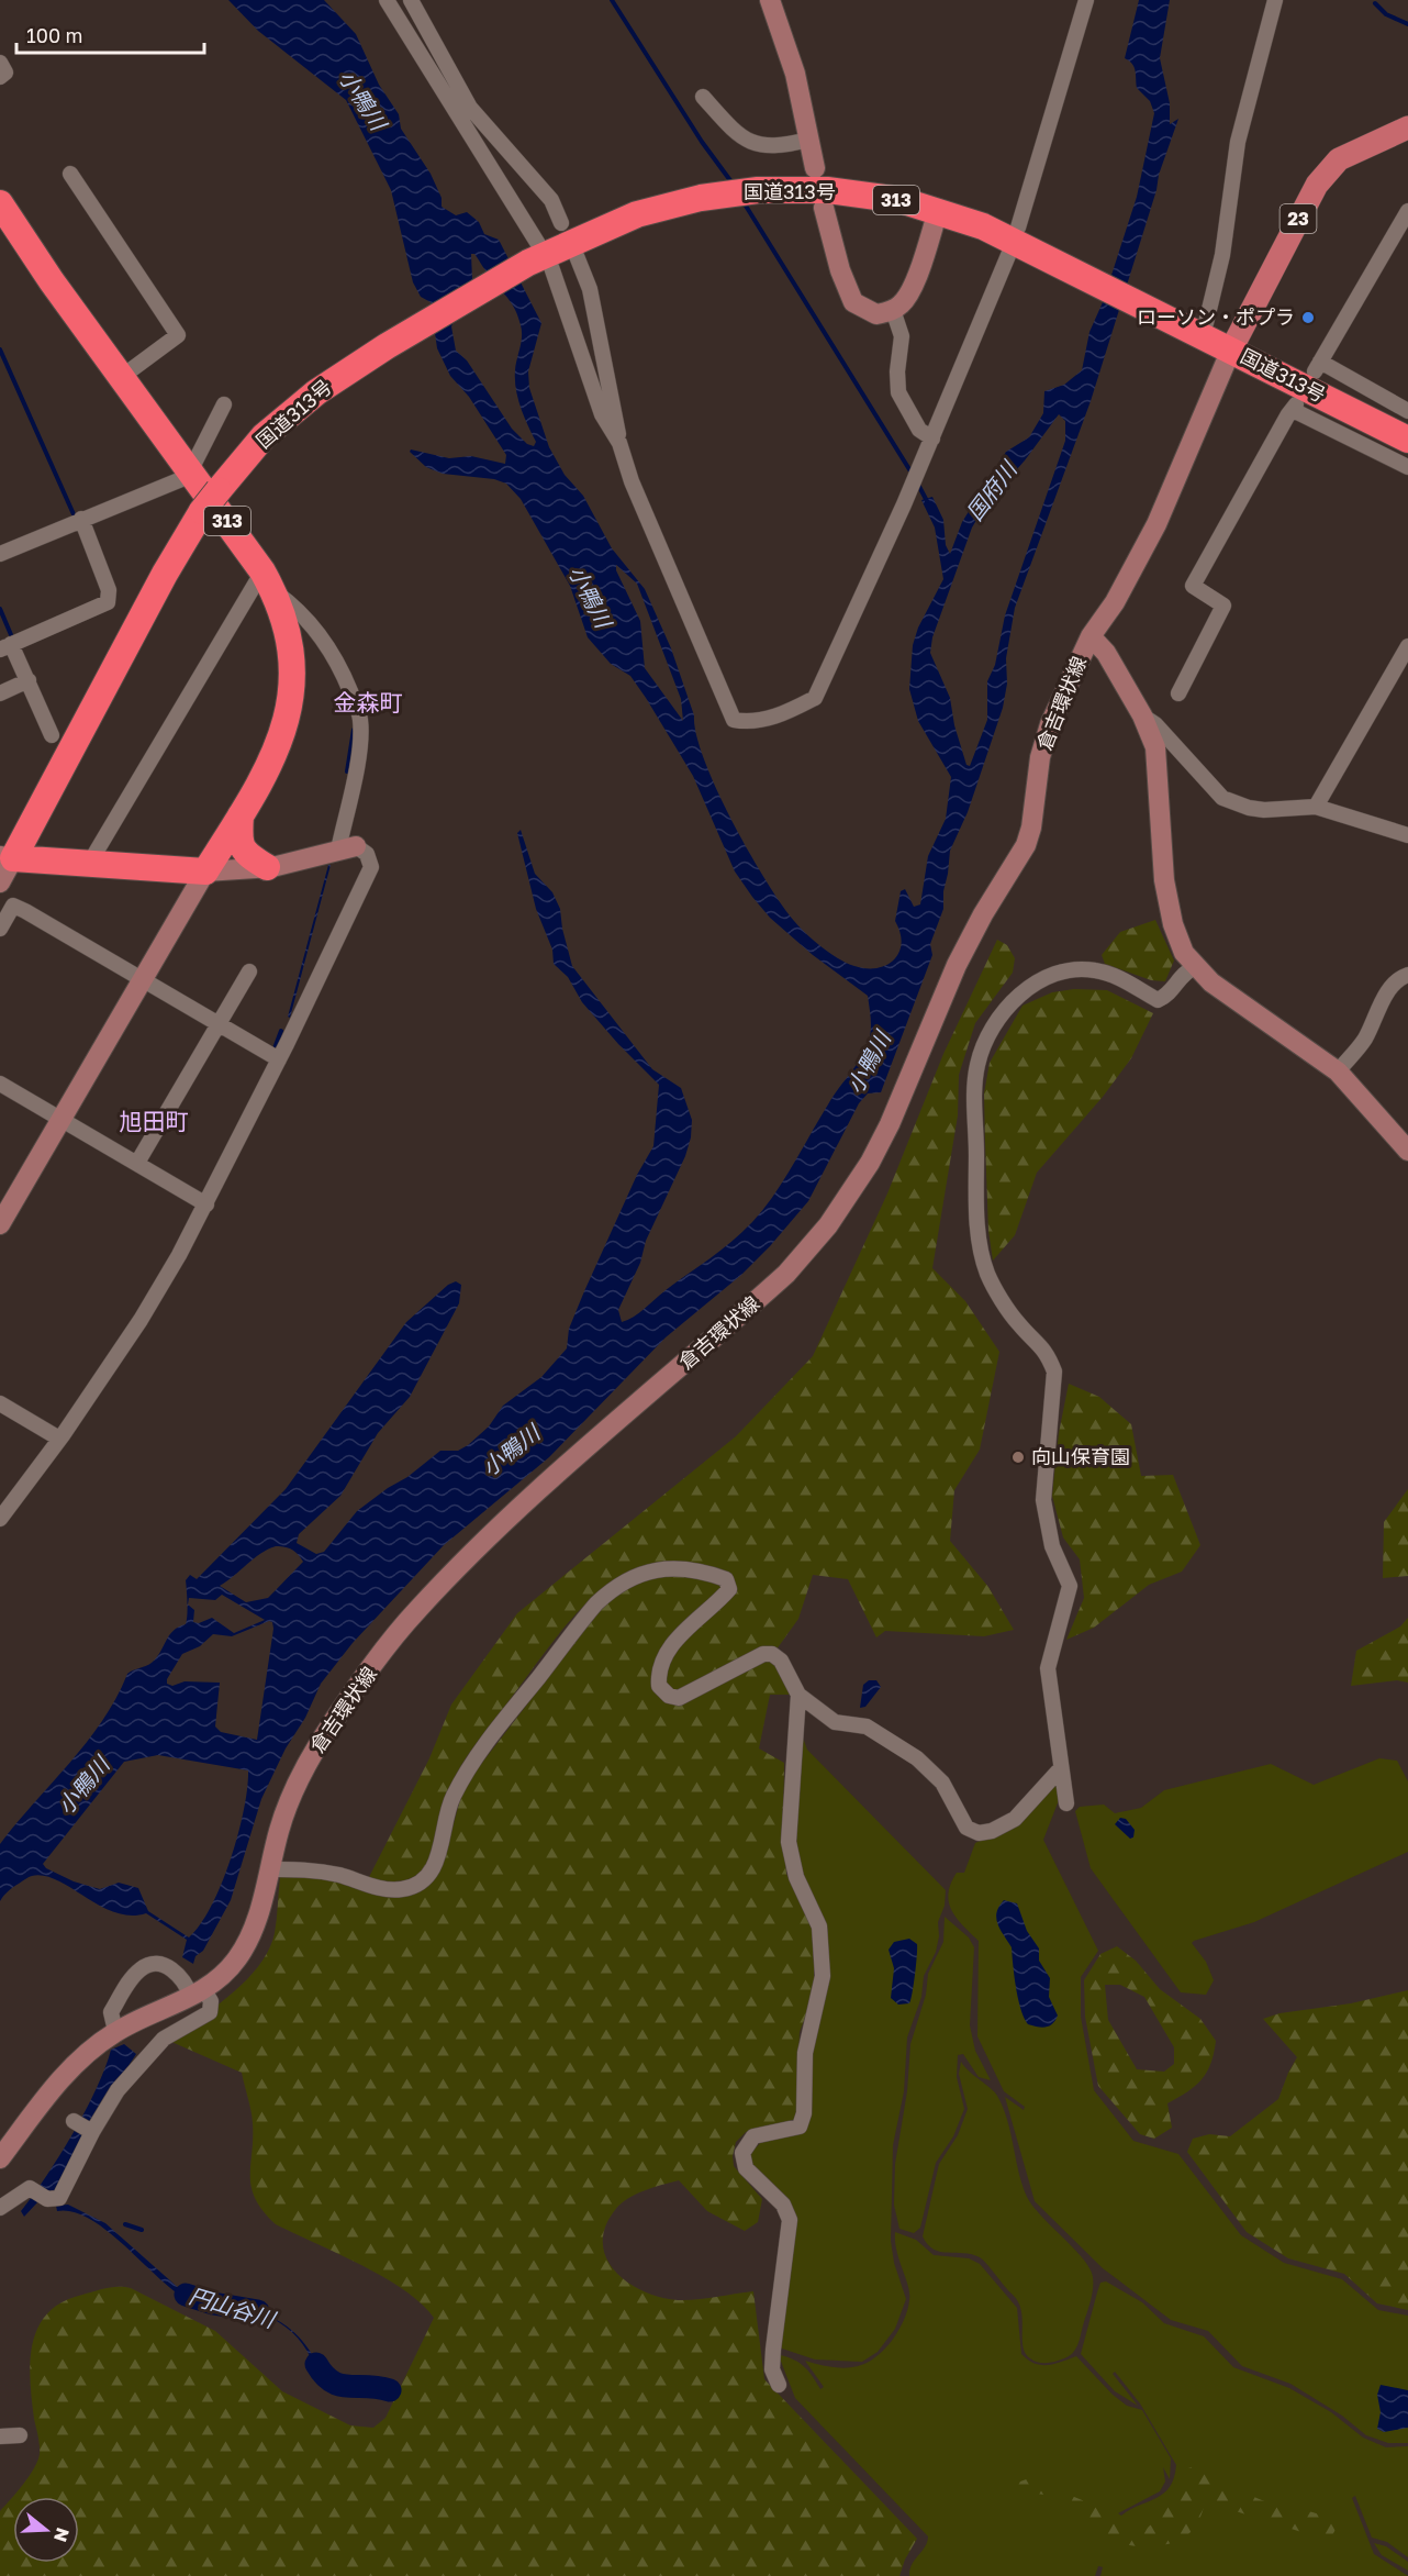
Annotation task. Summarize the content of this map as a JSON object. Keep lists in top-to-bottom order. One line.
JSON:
{"streets":{"highway":["国道313号","313"],"main road":["23","倉吉環状線"]},"crossings":[["国道313号","23"],["国道313号","倉吉環状線"],["23","倉吉環状線"]],"districts":["金森町","旭田町"],"water":["小鴨川","国府川","円山谷川"],"places":["ローソン・ポプラ","向山保育園"],"scale_bar":"100 m","north":"right"}
